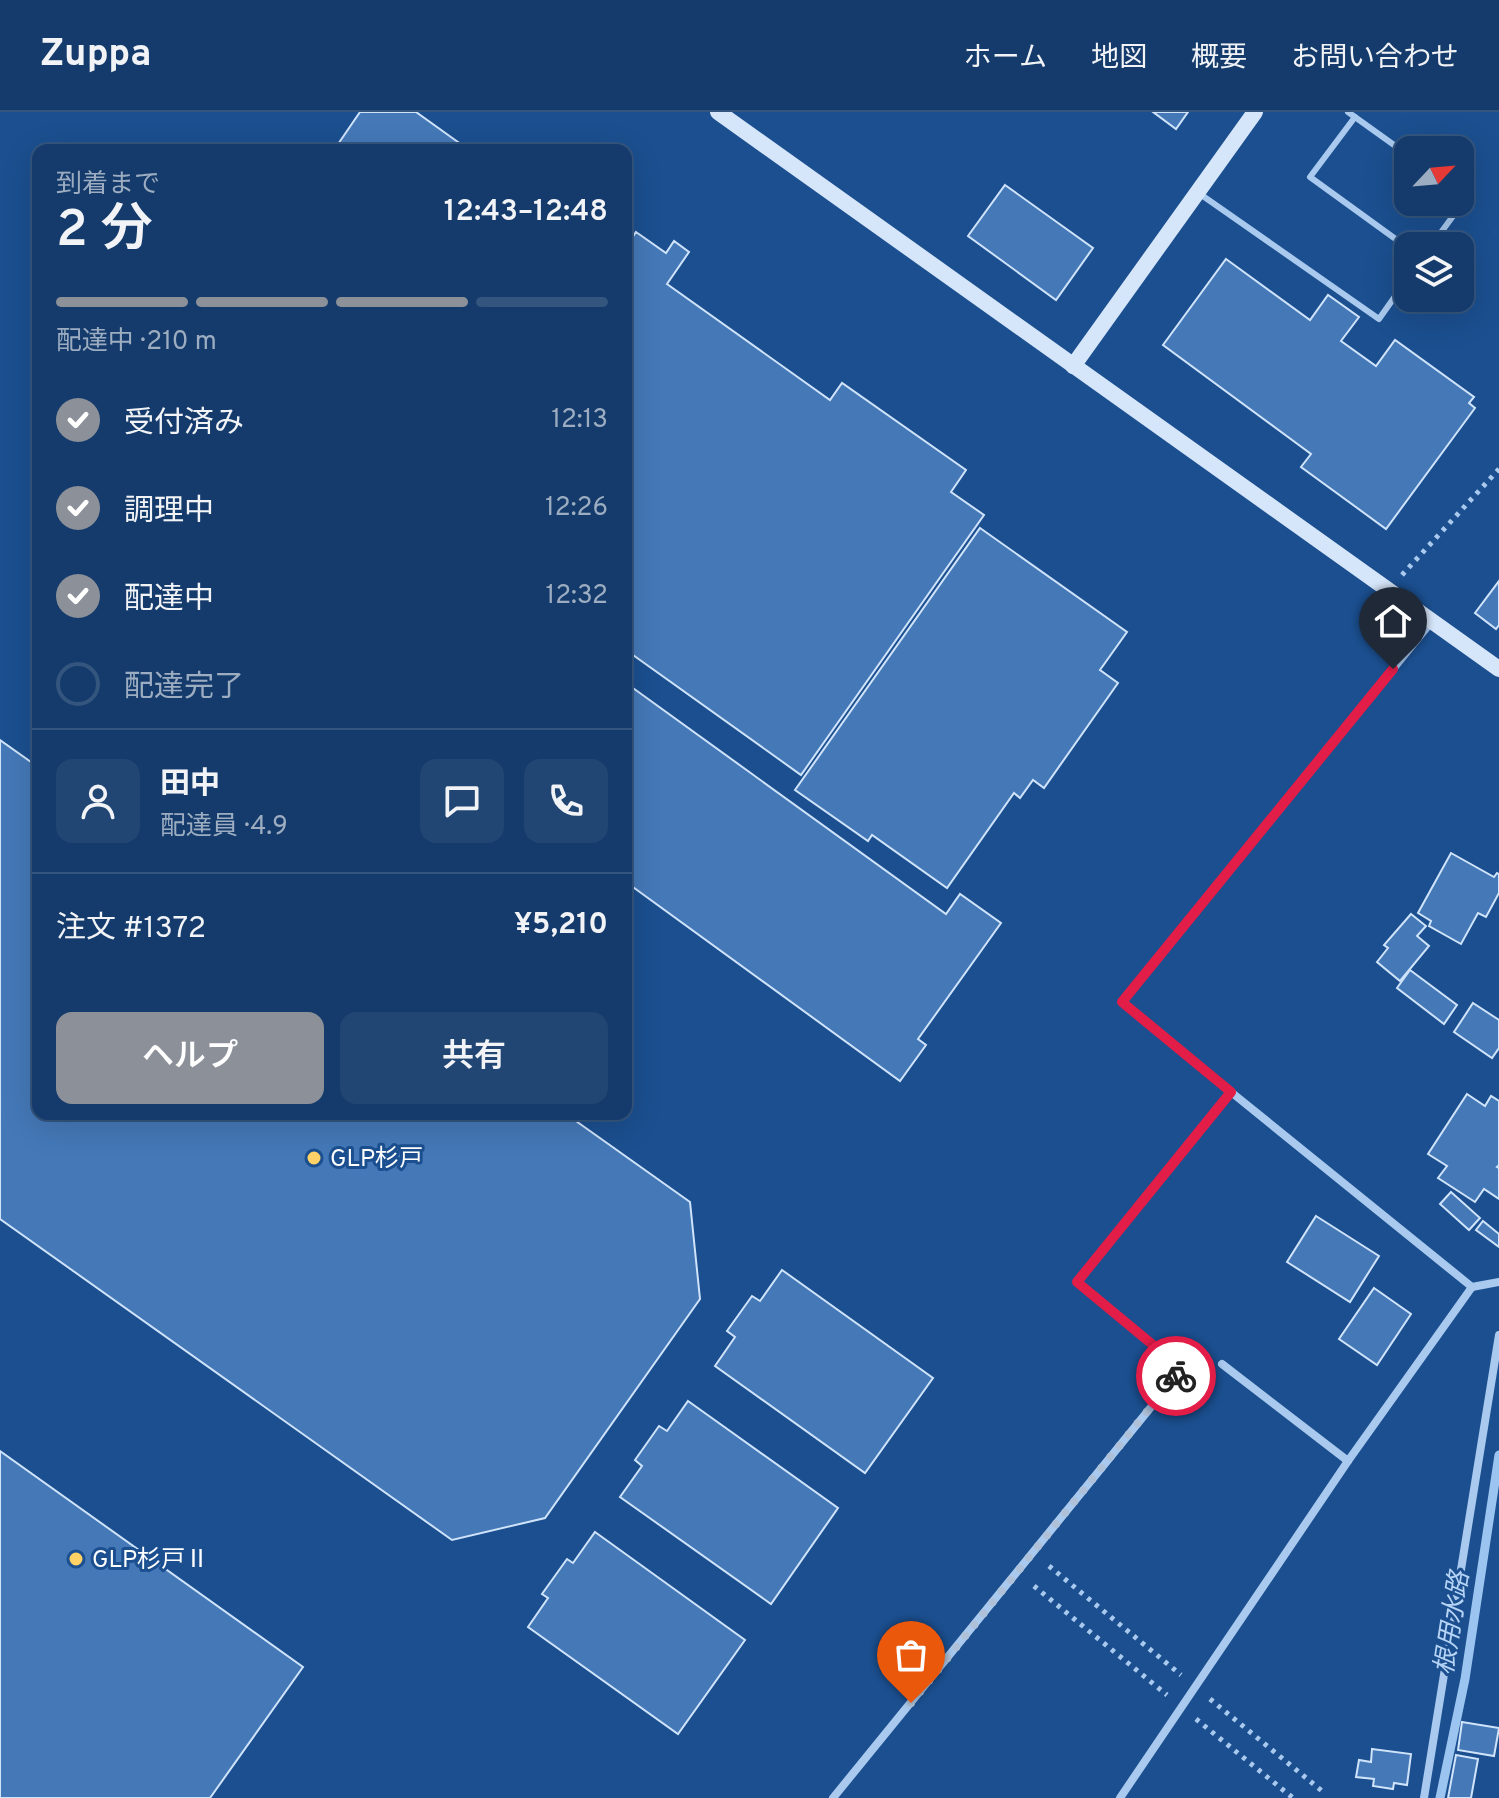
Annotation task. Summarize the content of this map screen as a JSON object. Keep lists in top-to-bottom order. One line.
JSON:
{"water":["根用水路"],"places":["GLP杉戸","GLP杉戸Ⅱ"],"north":"top right","page":{"header":"Zuppa","nav":["ホーム","地図","概要","お問い合わせ"],"heading":["2 分","到着まで","12:43–12:48"],"panel":["田中","配達員 · 4.9","注文 #1372","¥5,210"],"bar":"配達中 · 210 m","list":[["受付済み","12:13"],["調理中","12:26"],["配達中","12:32"],"配達完了"],"buttons":["ヘルプ","共有"]}}
